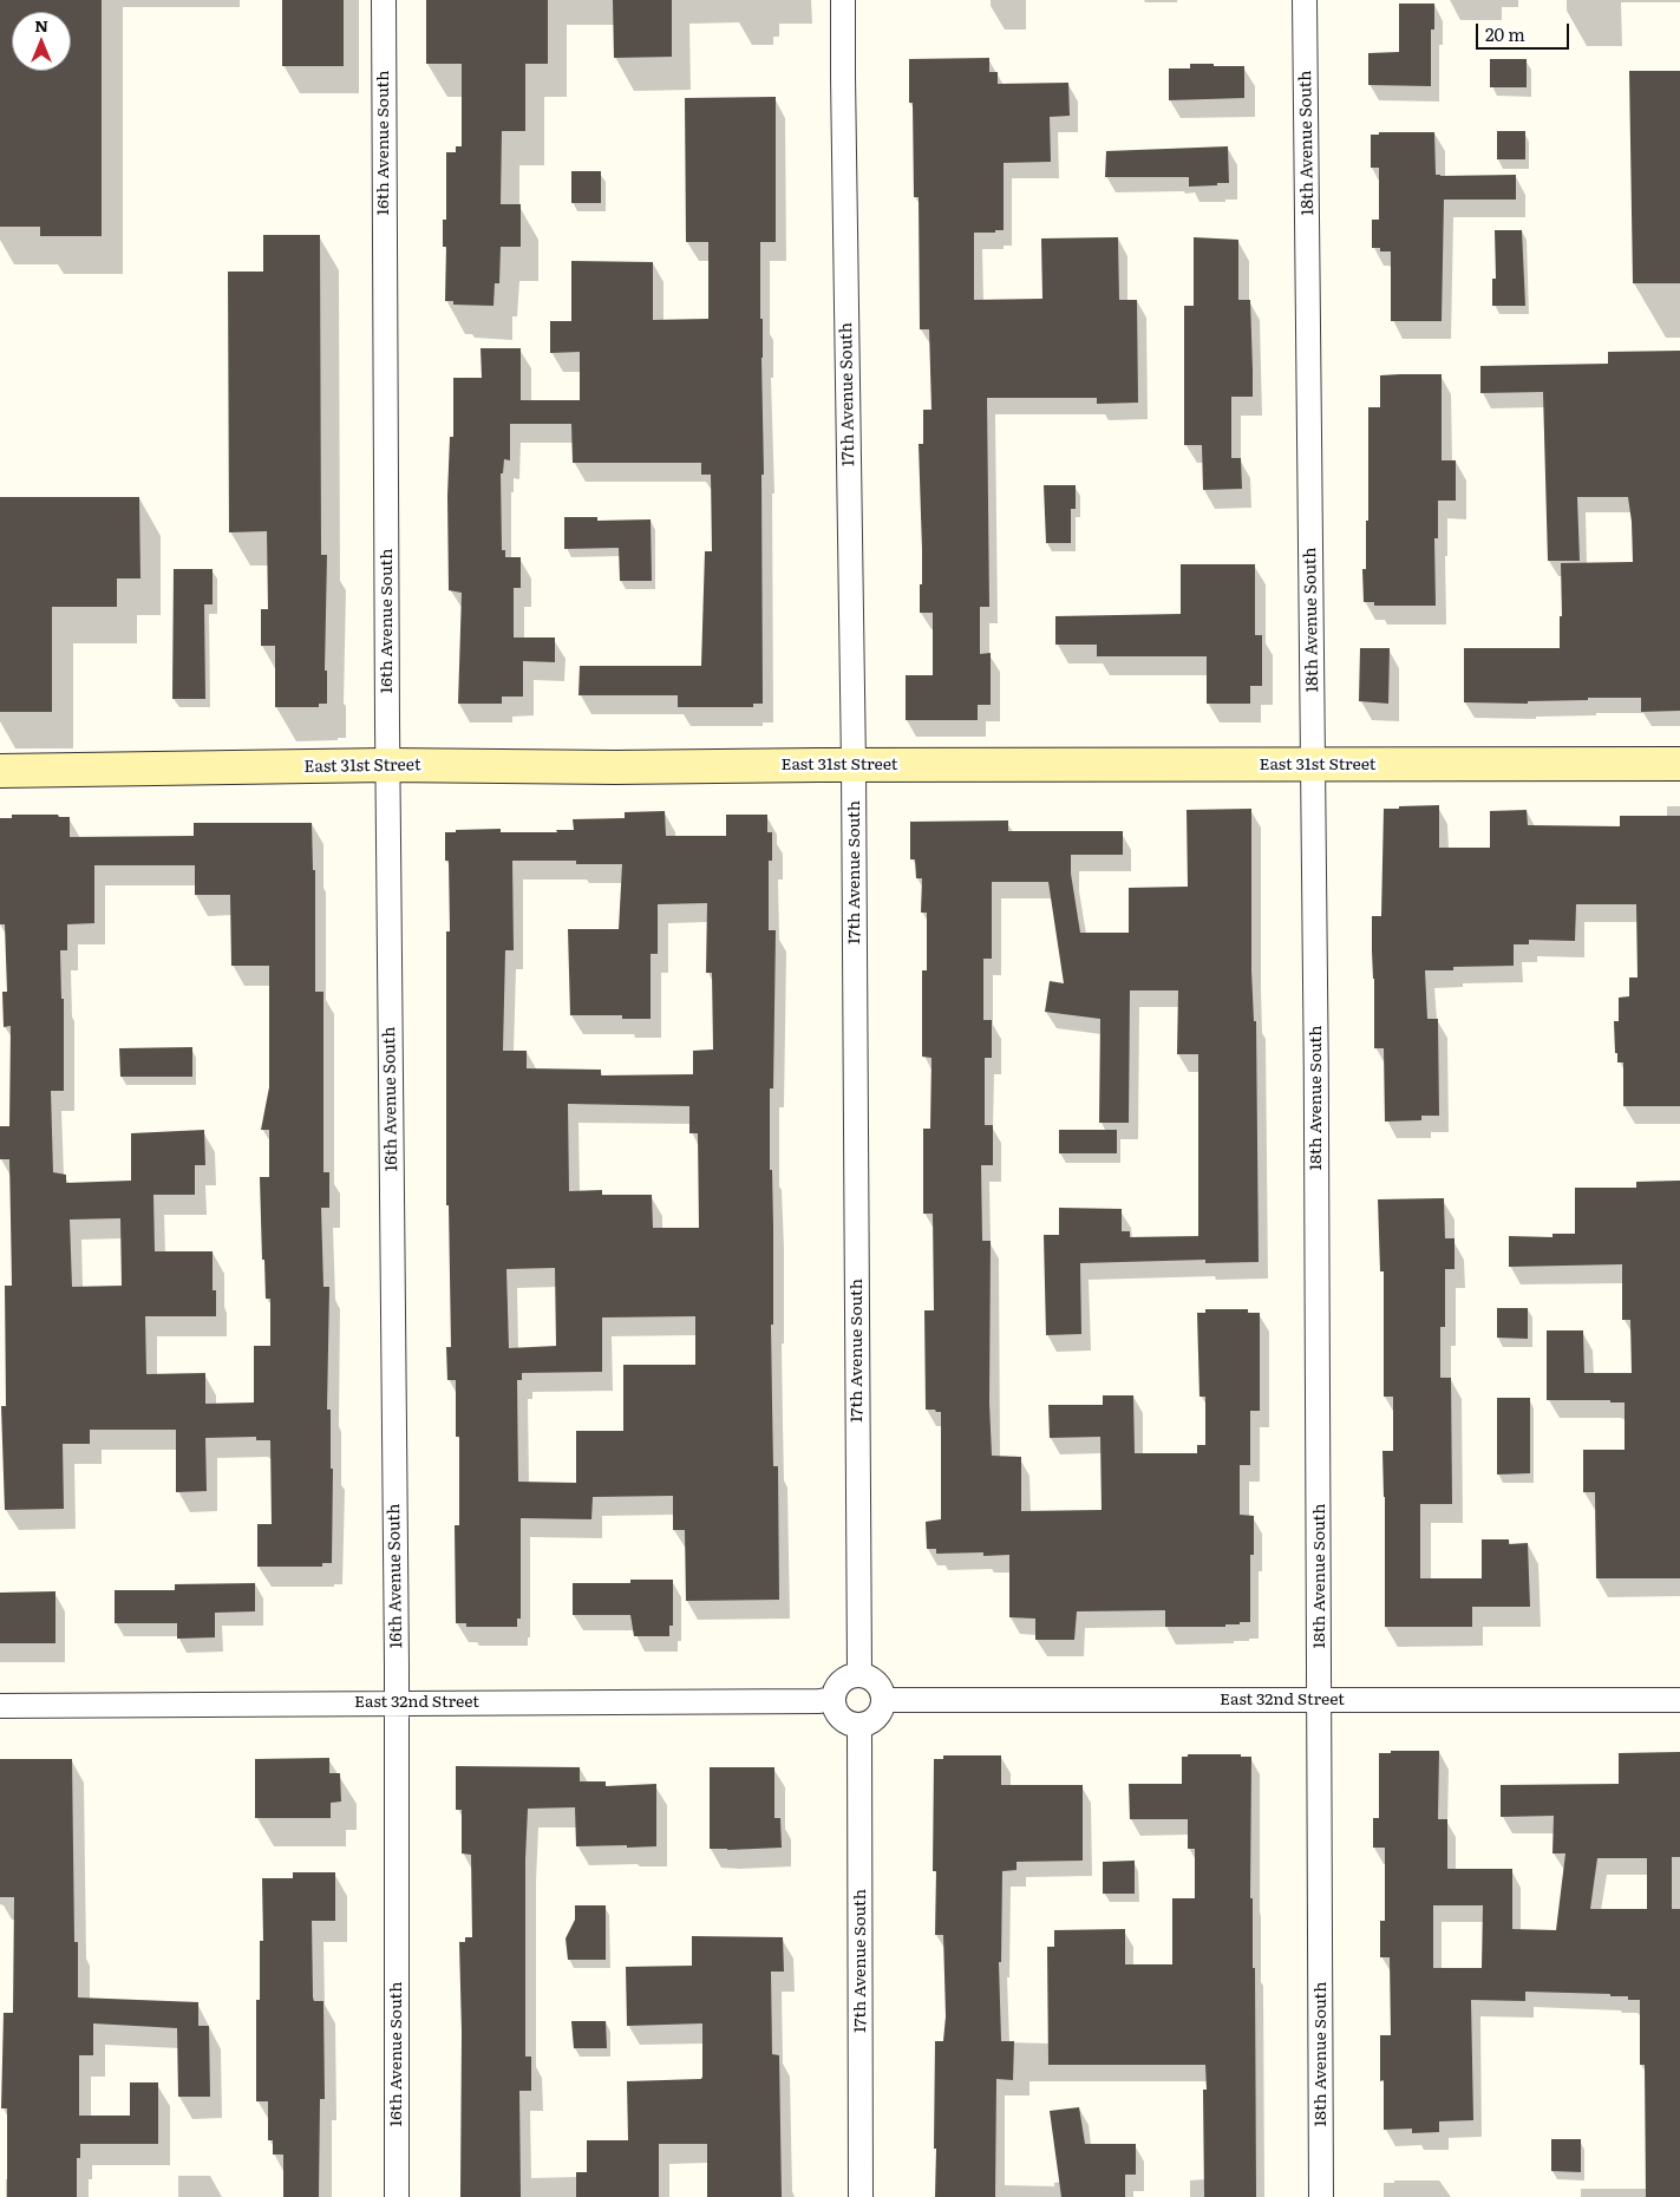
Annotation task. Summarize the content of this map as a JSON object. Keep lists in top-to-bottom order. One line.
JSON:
{"streets":{"street":["16th Avenue South","18th Avenue South","17th Avenue South","East 31st Street","East 32nd Street"]},"crossings":[["16th Avenue South","East 31st Street"],["16th Avenue South","East 32nd Street"],["18th Avenue South","East 31st Street"],["18th Avenue South","East 32nd Street"],["17th Avenue South","East 31st Street"],["17th Avenue South","East 32nd Street"]],"scale_bar":"20 m","north":"top"}
